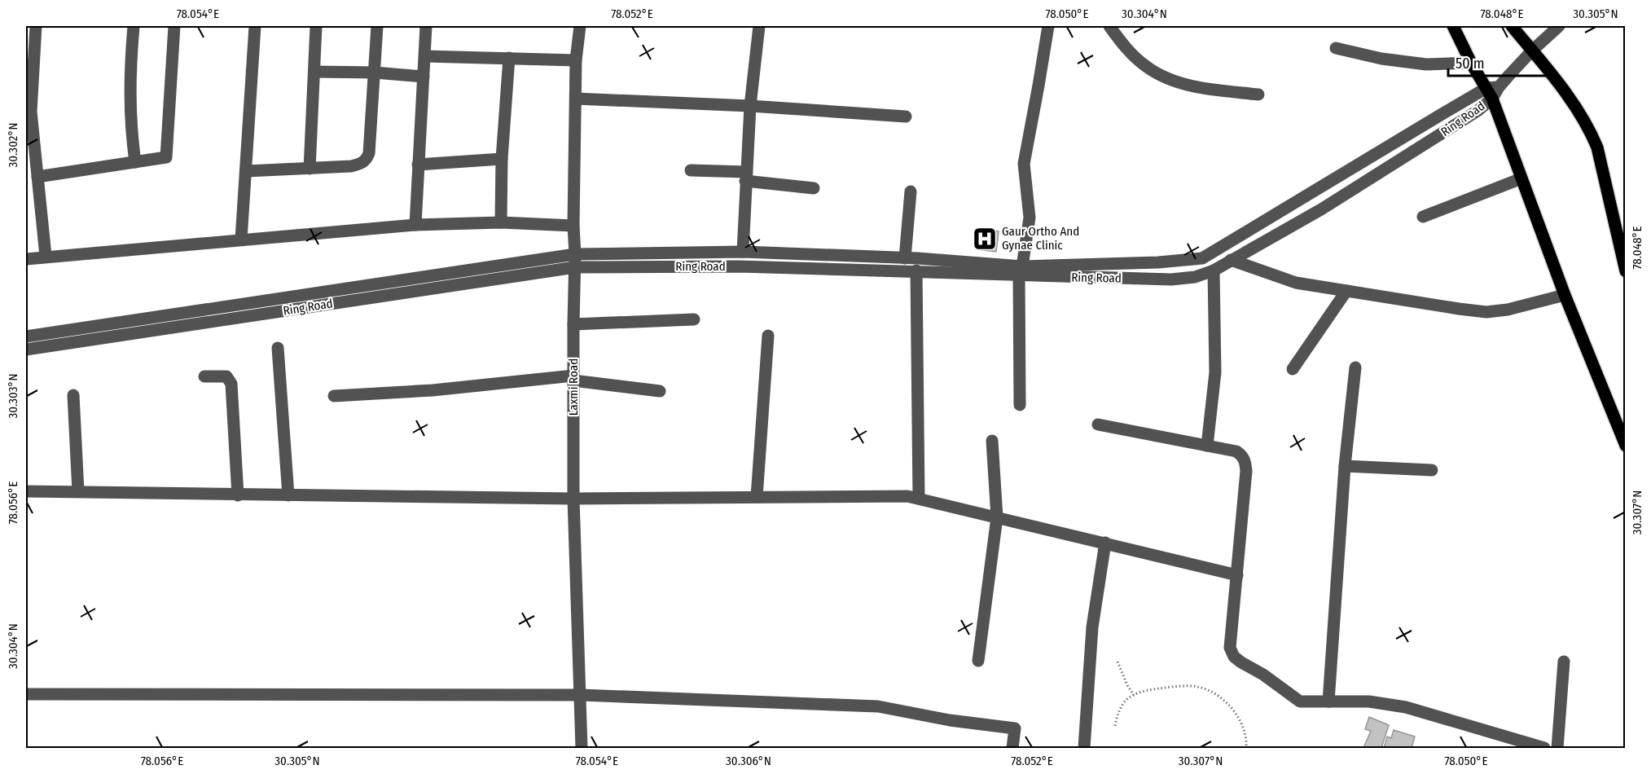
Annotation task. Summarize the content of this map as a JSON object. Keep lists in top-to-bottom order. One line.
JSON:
{"streets":{"street":["Ring Road","Laxmi Road"]},"crossings":[["Ring Road","Laxmi Road"]],"places":{"hospital":["Gaur Ortho And Gynae Clinic"]},"scale_bar":"50 m","coordinates":["78.054°E","78.052°E","78.050°E","30.304°N","78.048°E","30.305°N","30.302°N","30.303°N","78.056°E","30.307°N","30.306°N"]}
